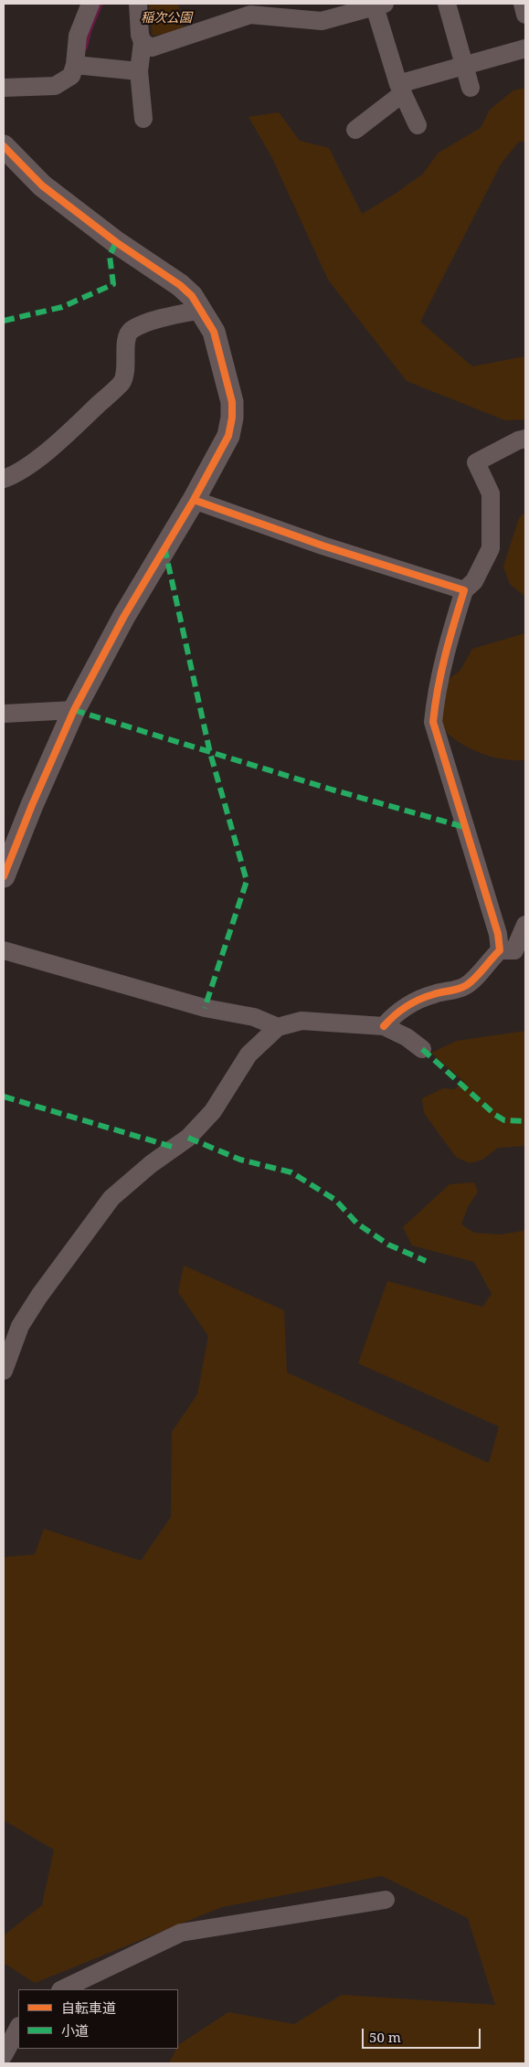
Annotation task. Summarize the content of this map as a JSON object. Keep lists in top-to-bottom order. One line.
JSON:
{"parks":["稲次公園"],"legend":["自転車道","小道"],"scale_bar":"50 m"}
